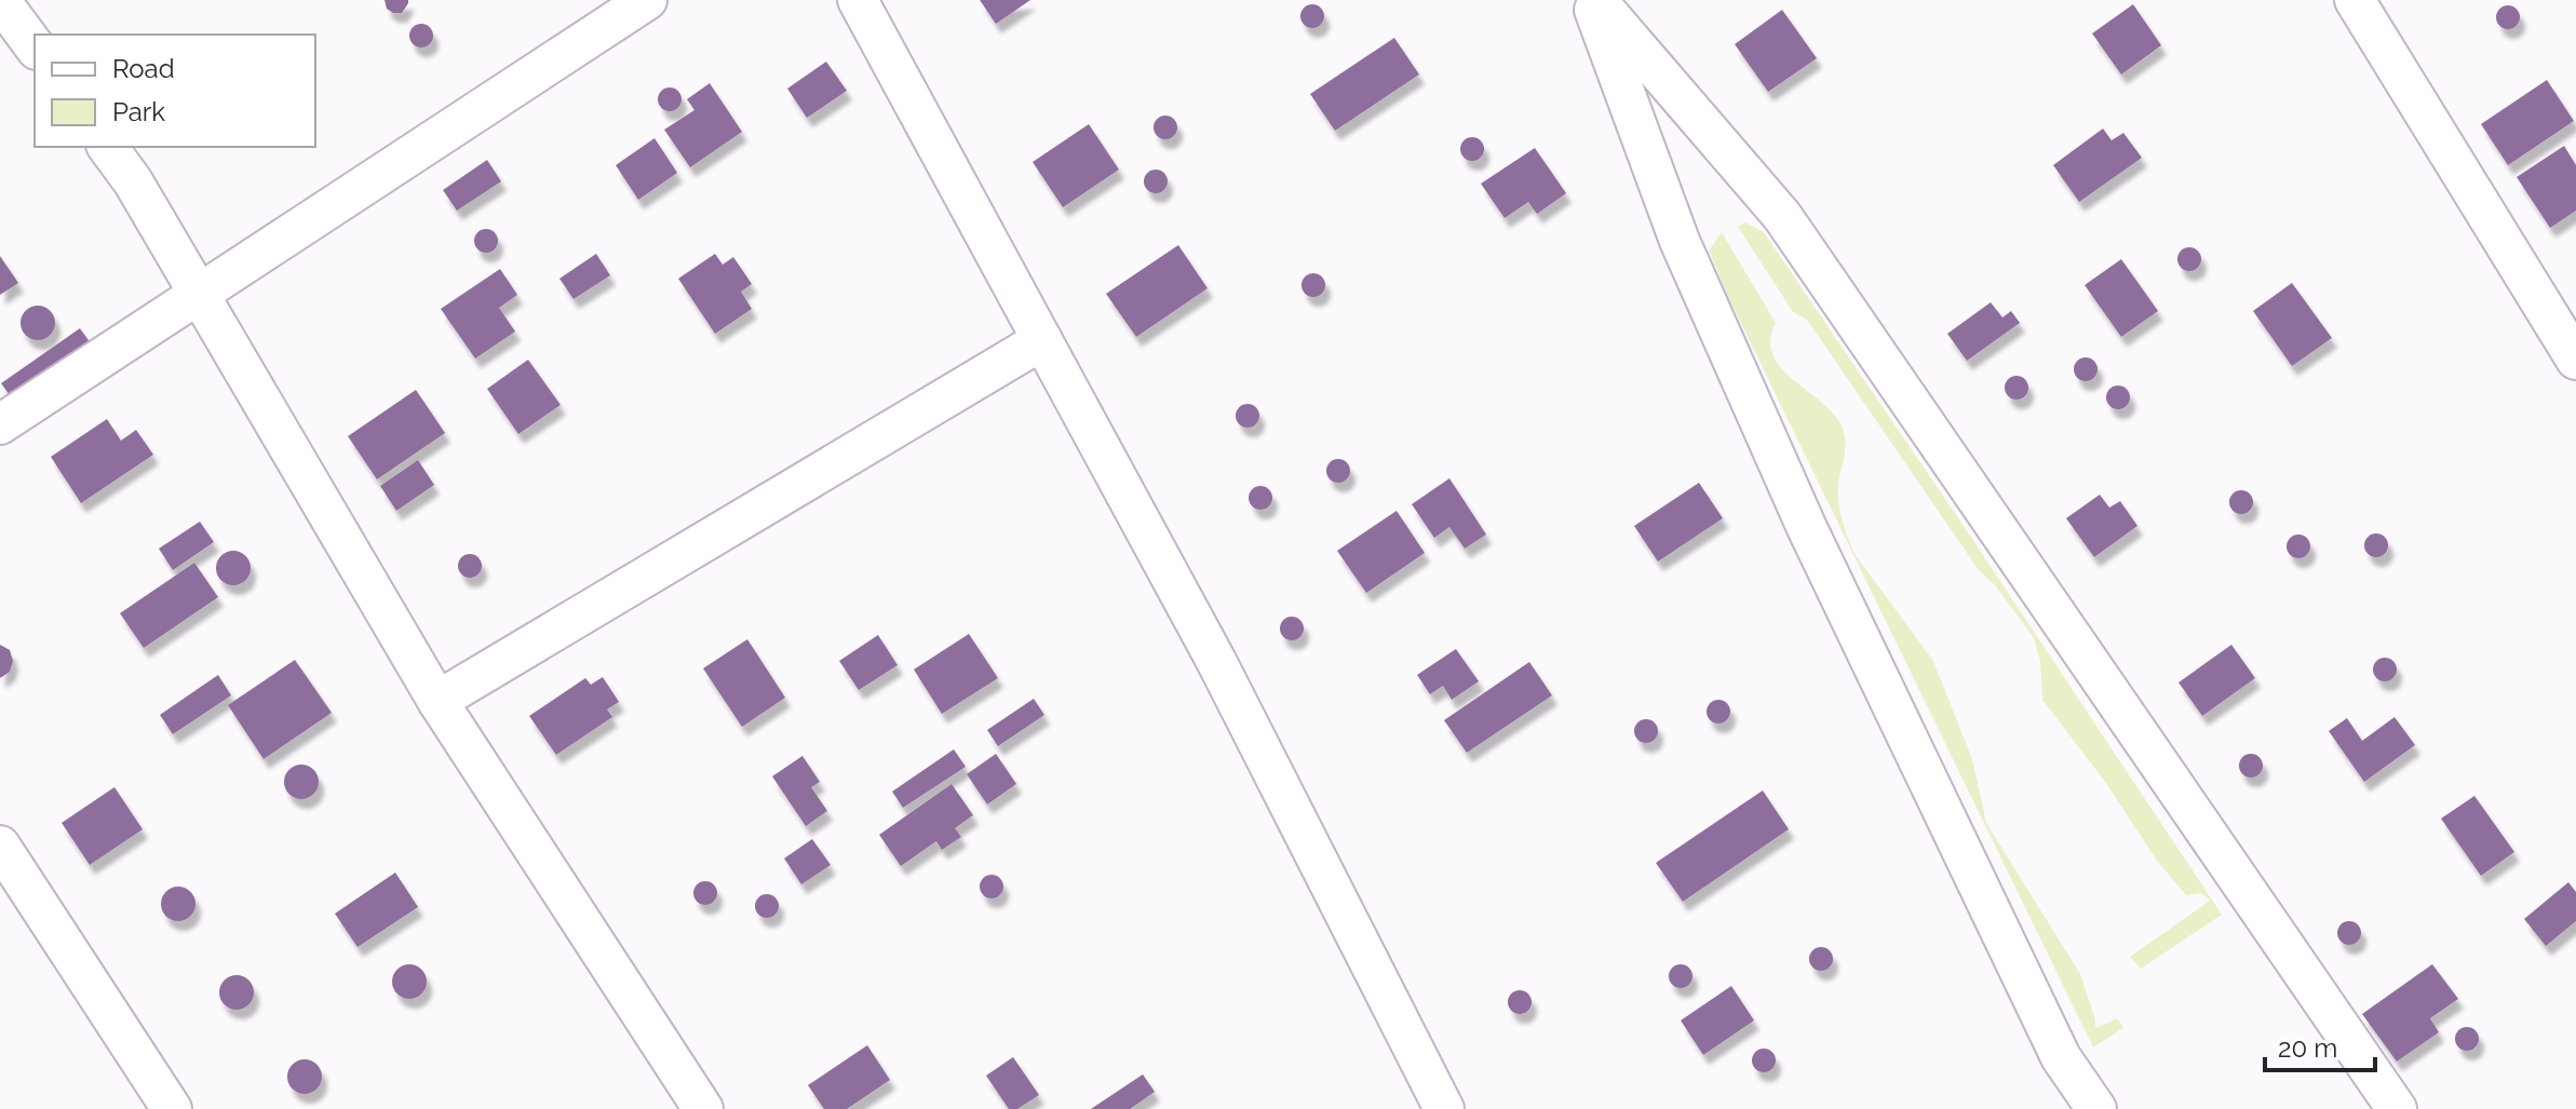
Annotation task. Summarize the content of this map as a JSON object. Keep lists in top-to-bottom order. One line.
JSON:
{"legend":["Road","Park"],"scale_bar":"20 m"}
